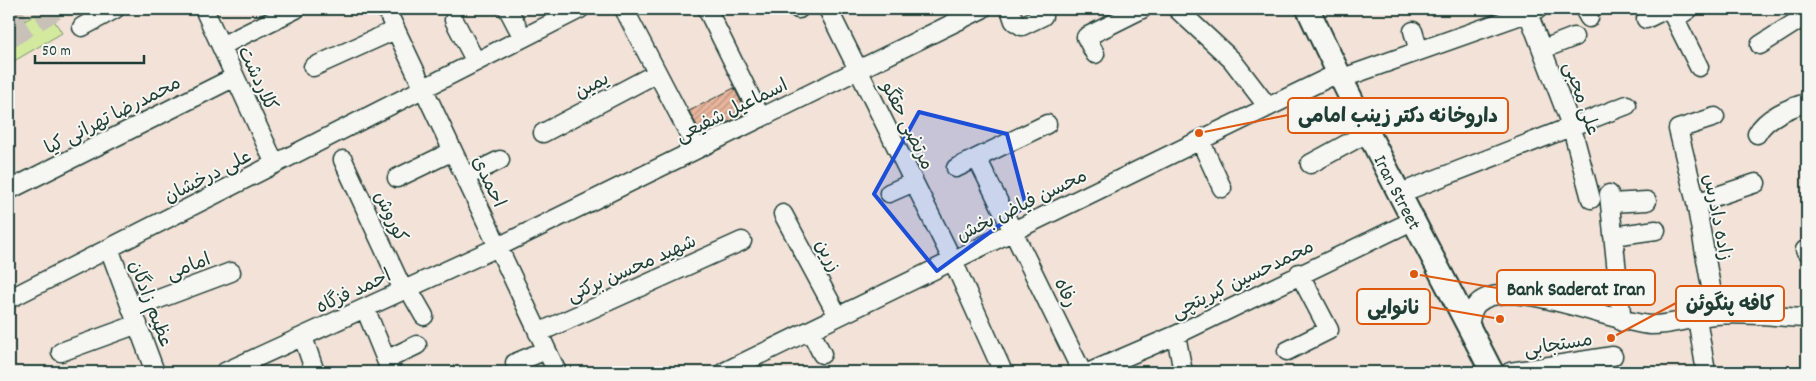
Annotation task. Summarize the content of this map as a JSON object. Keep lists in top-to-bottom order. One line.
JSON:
{"streets":{"main road":["Iran Street"],"street":["کلاردشت","یمین","علی محبی","اسماعیل شفیعی","محمدرضا تهرانی کیا","مرتضی حقگو","علی درخشان","احمدی","محسن فیاض بخش","کوروش","زاده دادرس","زرین","امامی","شهید محسن برکتی","محمدحسین کبریتچی","احمد فزگاه","رفاه","عظیم زادگان","مستجابی"]},"crossings":[["کلاردشت","محمدرضا تهرانی کیا"],["کلاردشت","علی درخشان"],["علی محبی","محسن فیاض بخش"],["اسماعیل شفیعی","مرتضی حقگو"],["اسماعیل شفیعی","احمدی"],["اسماعیل شفیعی","احمد فزگاه"],["مرتضی حقگو","محسن فیاض بخش"],["علی درخشان","احمدی"],["علی درخشان","عظیم زادگان"],["احمدی","شهید محسن برکتی"],["احمدی","احمد فزگاه"],["Iran Street","محسن فیاض بخش"],["Iran Street","محمدحسین کبریتچی"],["محسن فیاض بخش","زرین"],["محسن فیاض بخش","رفاه"],["کوروش","احمد فزگاه"],["امامی","عظیم زادگان"]],"places":["داروخانه دکتر زینب امامی","Bank Saderat Iran","نانوایی","کافه پنگوئن"],"scale_bar":"50 m"}
